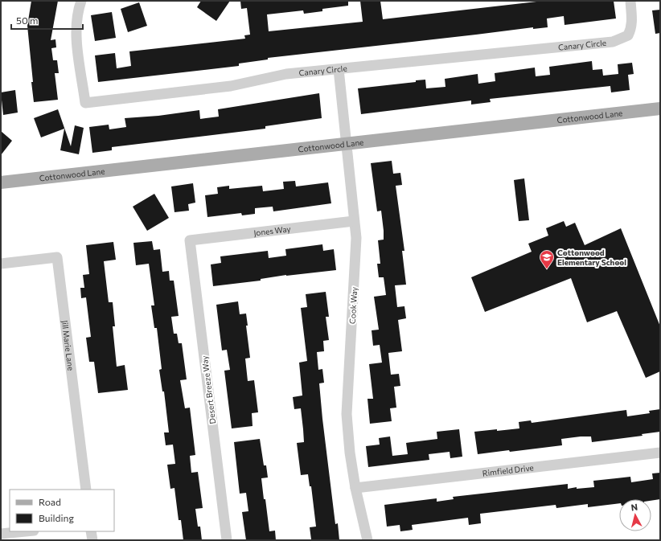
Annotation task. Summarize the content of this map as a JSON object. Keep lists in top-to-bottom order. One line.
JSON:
{"streets":{"main road":["Cottonwood Lane"],"street":["Canary Circle","Jones Way","Cook Way","Jill Marie Lane","Desert Breeze Way","Rimfield Drive"]},"crossings":[["Canary Circle","Cook Way"],["Cottonwood Lane","Cook Way"],["Jones Way","Cook Way"],["Jones Way","Desert Breeze Way"],["Cook Way","Rimfield Drive"]],"places":{"school or university":["Cottonwood Elementary School"]},"legend":["Road","Building"],"scale_bar":"50 m","north":"top"}
